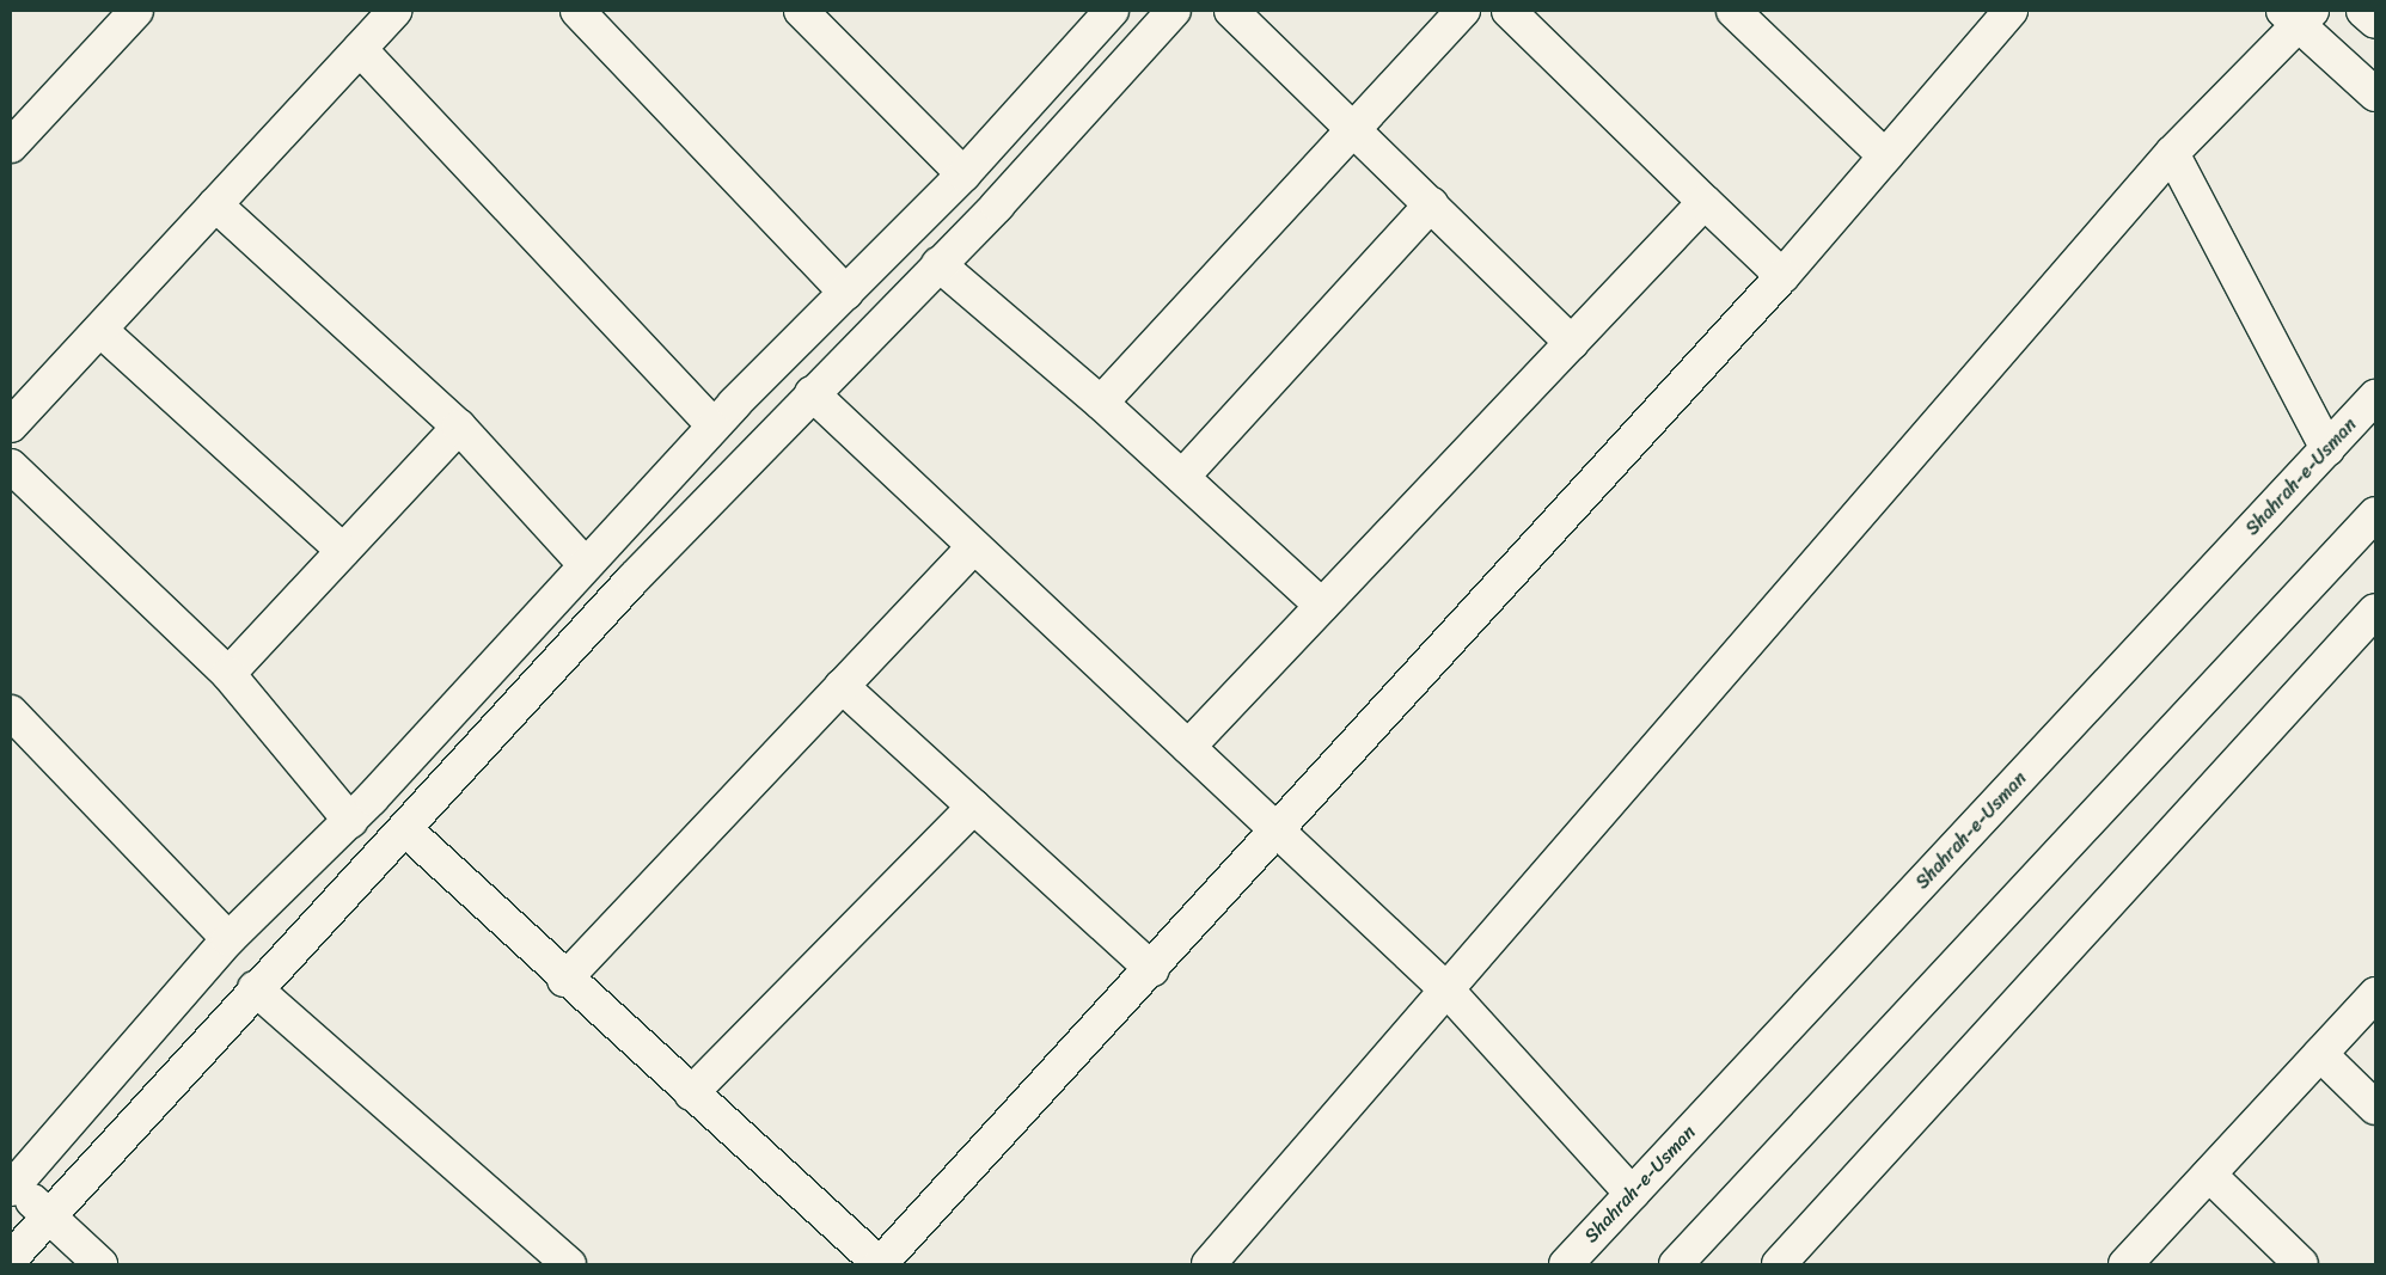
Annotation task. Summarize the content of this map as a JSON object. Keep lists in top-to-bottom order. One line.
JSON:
{"streets":{"street":["Shahrah-e-Usman"]}}
